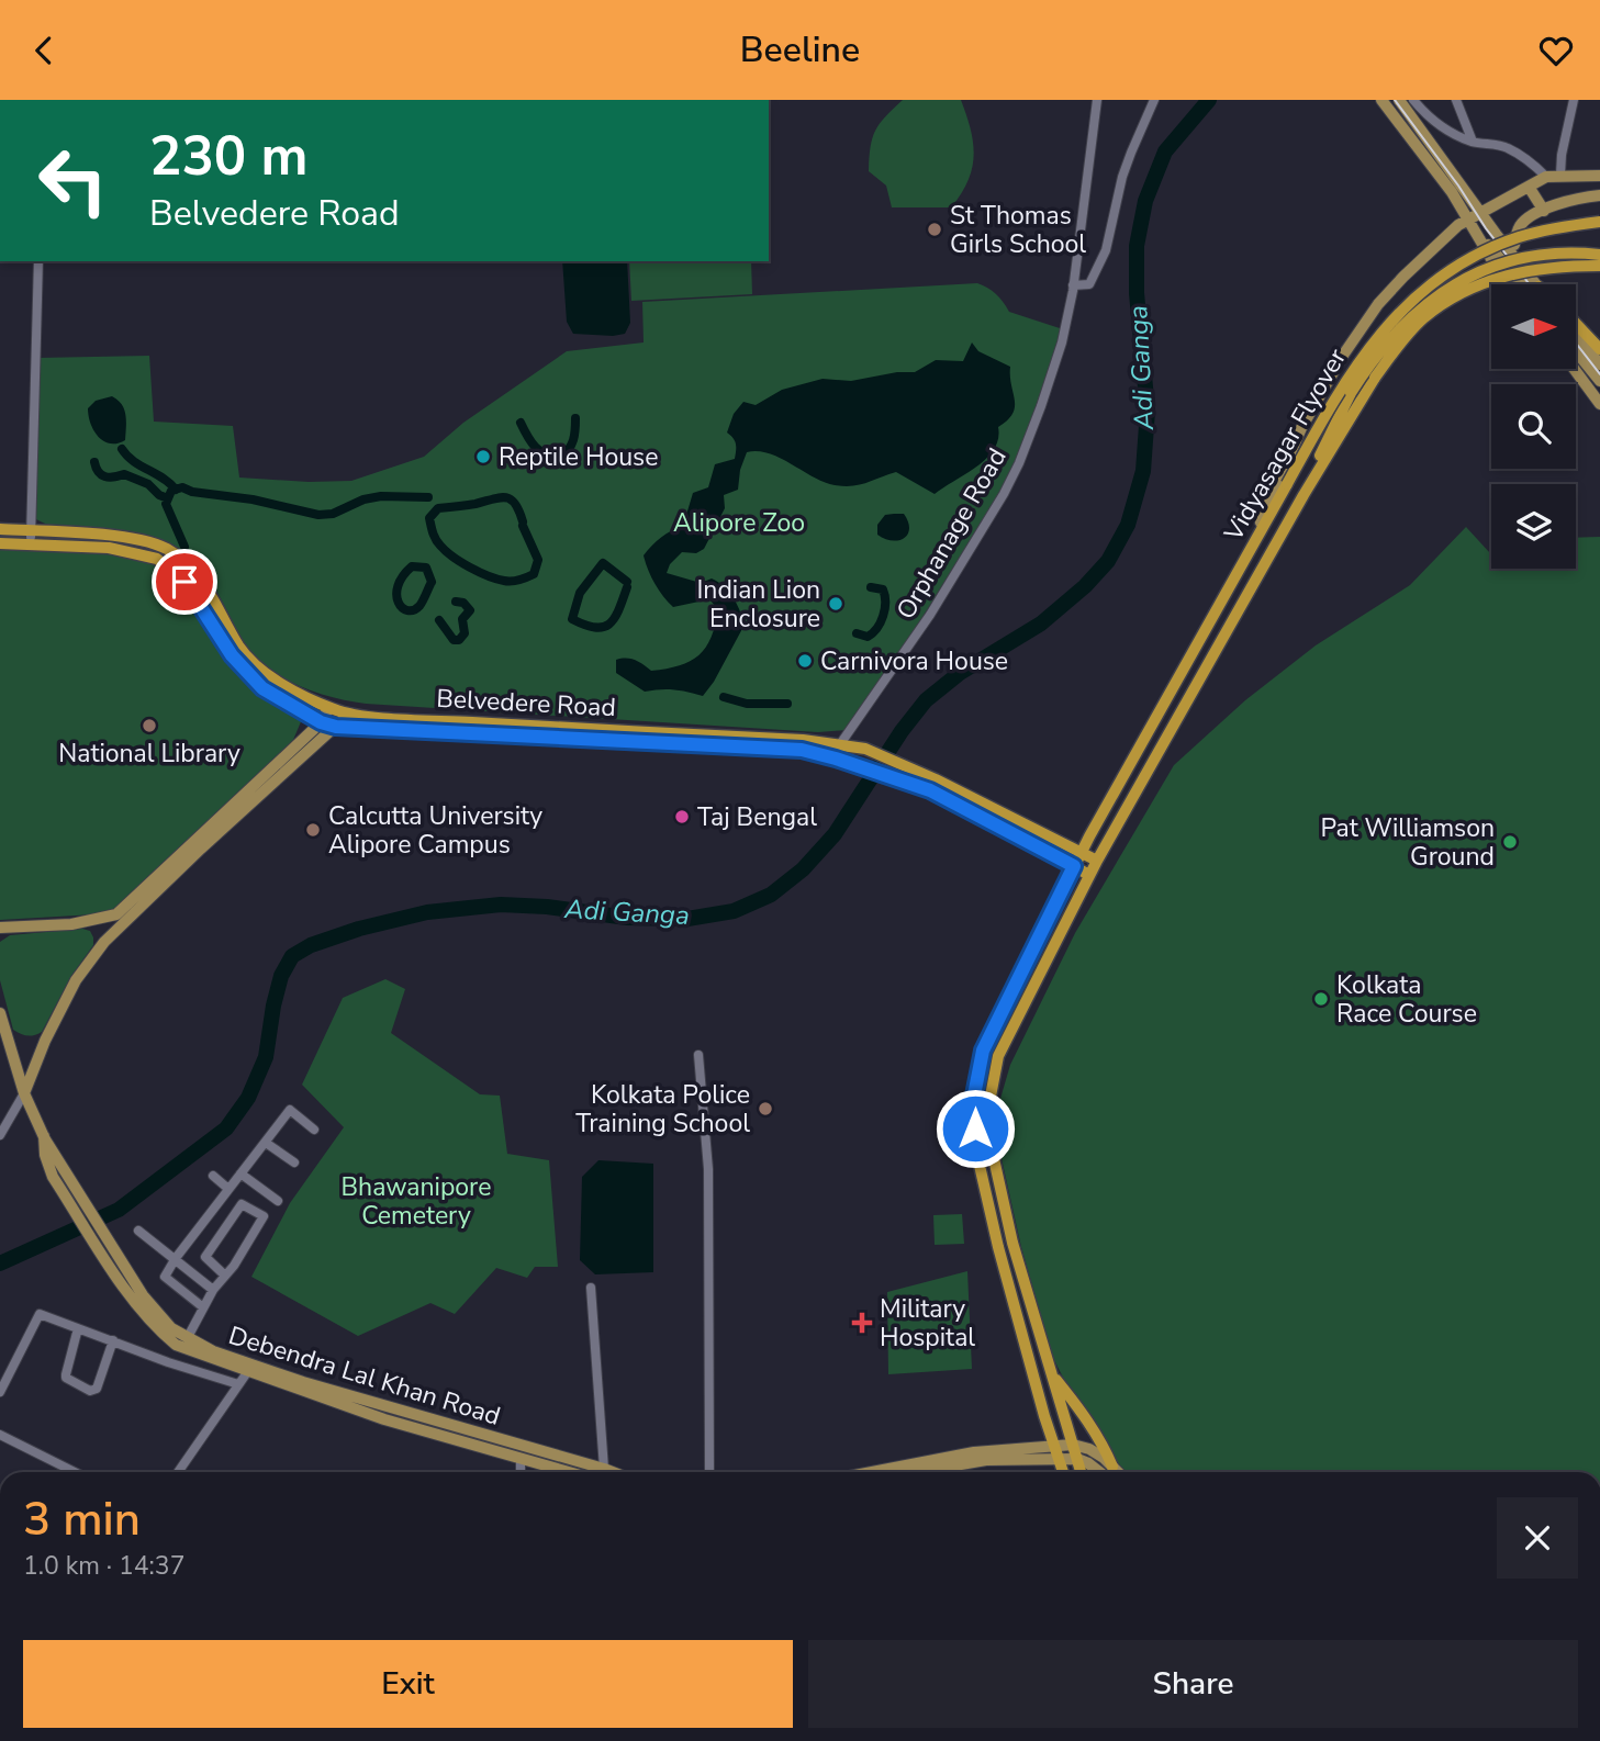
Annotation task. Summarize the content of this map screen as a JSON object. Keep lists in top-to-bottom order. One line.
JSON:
{"streets":{"highway":["Vidyasagar Flyover","Belvedere Road"],"main road":["Debendra Lal Khan Road"],"street":["Orphanage Road"]},"crossings":[["Vidyasagar Flyover","Belvedere Road"],["Orphanage Road","Belvedere Road"]],"water":["Adi Ganga"],"parks":["Alipore Zoo","Bhawanipore Cemetery"],"places":{"other":["St Thomas Girls School","Reptile House","Indian Lion Enclosure","Carnivora House","National Library","Taj Bengal","Calcutta University Alipore Campus","Pat Williamson Ground","Kolkata Race Course","Kolkata Police Training School"],"health":["Military Hospital"]},"north":"right","page":{"header":"Beeline","turn":["230 m","Belvedere Road"],"heading":["3 min","1.0 km · 14:37"],"buttons":["Exit","Share"]}}
